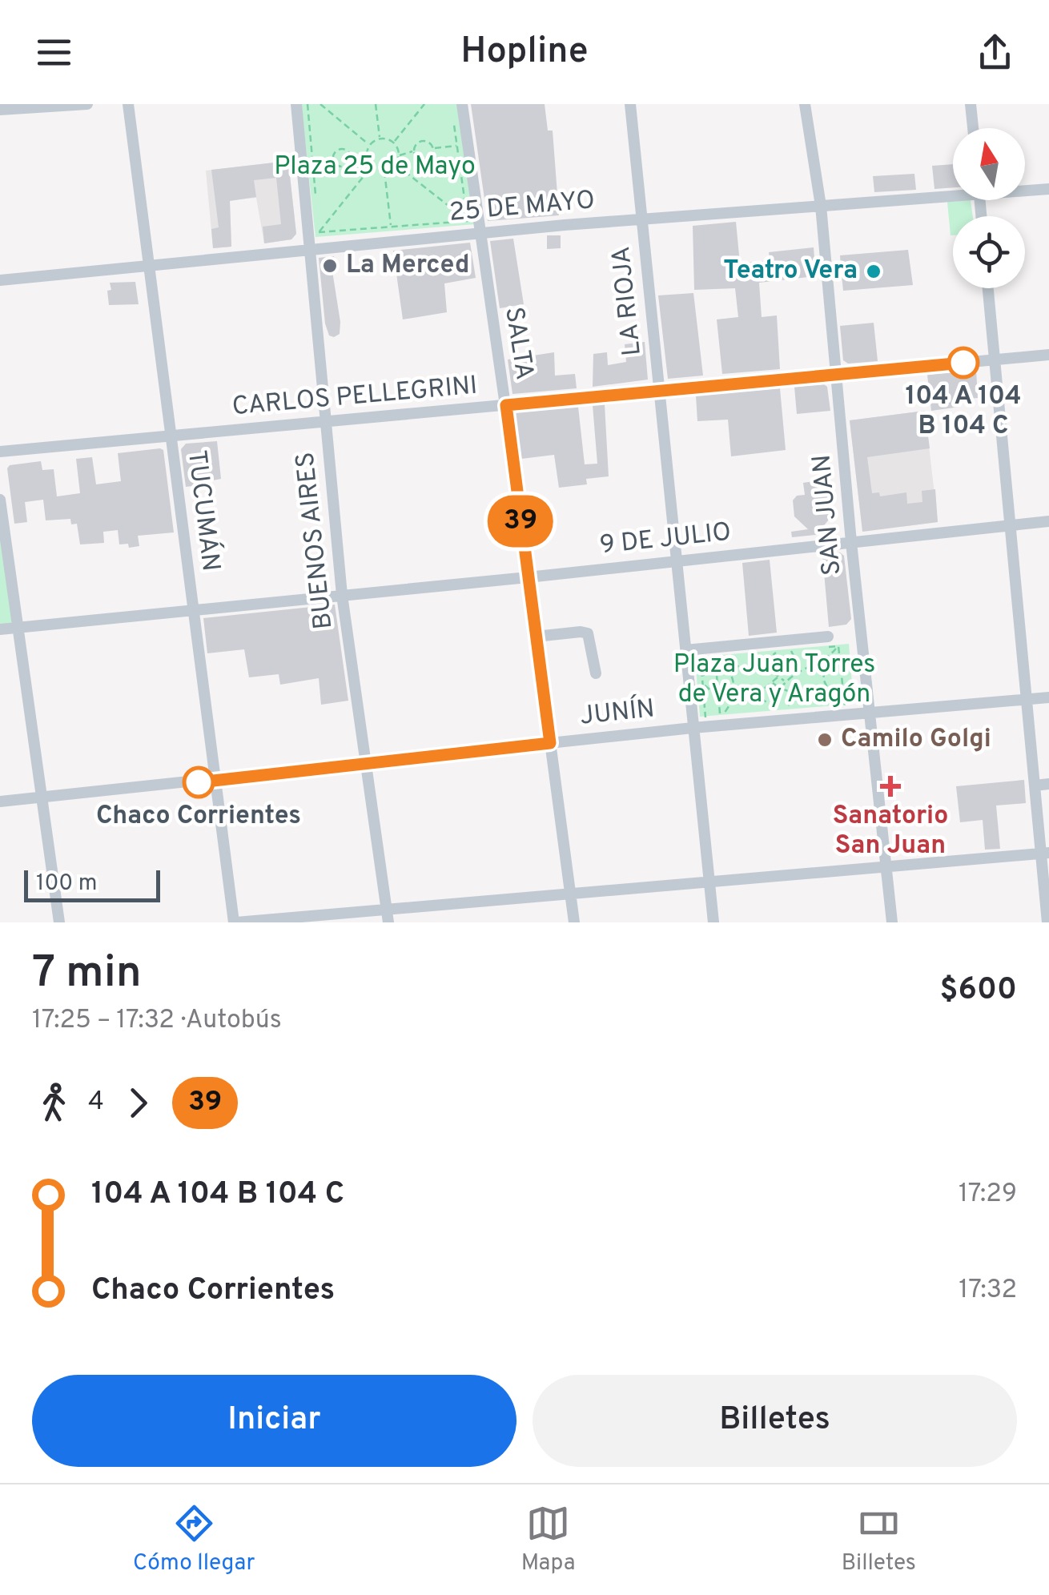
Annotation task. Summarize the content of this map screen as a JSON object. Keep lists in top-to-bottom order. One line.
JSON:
{"streets":{"street":["25 DE MAYO","LA RIOJA","SALTA","CARLOS PELLEGRINI","TUCUMÁN","SAN JUAN","9 DE JULIO","BUENOS AIRES","JUNÍN"]},"crossings":[["25 DE MAYO","LA RIOJA"],["25 DE MAYO","SALTA"],["25 DE MAYO","TUCUMÁN"],["25 DE MAYO","SAN JUAN"],["25 DE MAYO","BUENOS AIRES"],["LA RIOJA","CARLOS PELLEGRINI"],["LA RIOJA","9 DE JULIO"],["LA RIOJA","JUNÍN"],["SALTA","CARLOS PELLEGRINI"],["SALTA","9 DE JULIO"],["SALTA","JUNÍN"],["CARLOS PELLEGRINI","TUCUMÁN"],["CARLOS PELLEGRINI","SAN JUAN"],["CARLOS PELLEGRINI","BUENOS AIRES"],["TUCUMÁN","9 DE JULIO"],["TUCUMÁN","JUNÍN"],["SAN JUAN","9 DE JULIO"],["SAN JUAN","JUNÍN"],["9 DE JULIO","BUENOS AIRES"],["BUENOS AIRES","JUNÍN"]],"parks":["Plaza 25 de Mayo","Plaza Juan Torres de Vera y Aragón"],"places":{"other":["La Merced","Teatro Vera","104 A 104 B 104 C","Camilo Golgi","Chaco Corrientes"],"health":["Sanatorio San Juan"]},"lines":["bus line 39"],"scale_bar":"100 m","north":"top","page":{"header":"Hopline","on_map":"39","scale":"100 m","heading":["7 min","17:25 – 17:32 · Autobús","$600"],"legs":["4","39"],"list":[{"name":"104 A 104 B 104 C","value":"17:29"},{"name":"Chaco Corrientes","value":"17:32"}],"buttons":["Iniciar","Billetes"],"tabs":["Cómo llegar","Mapa","Billetes"]}}
